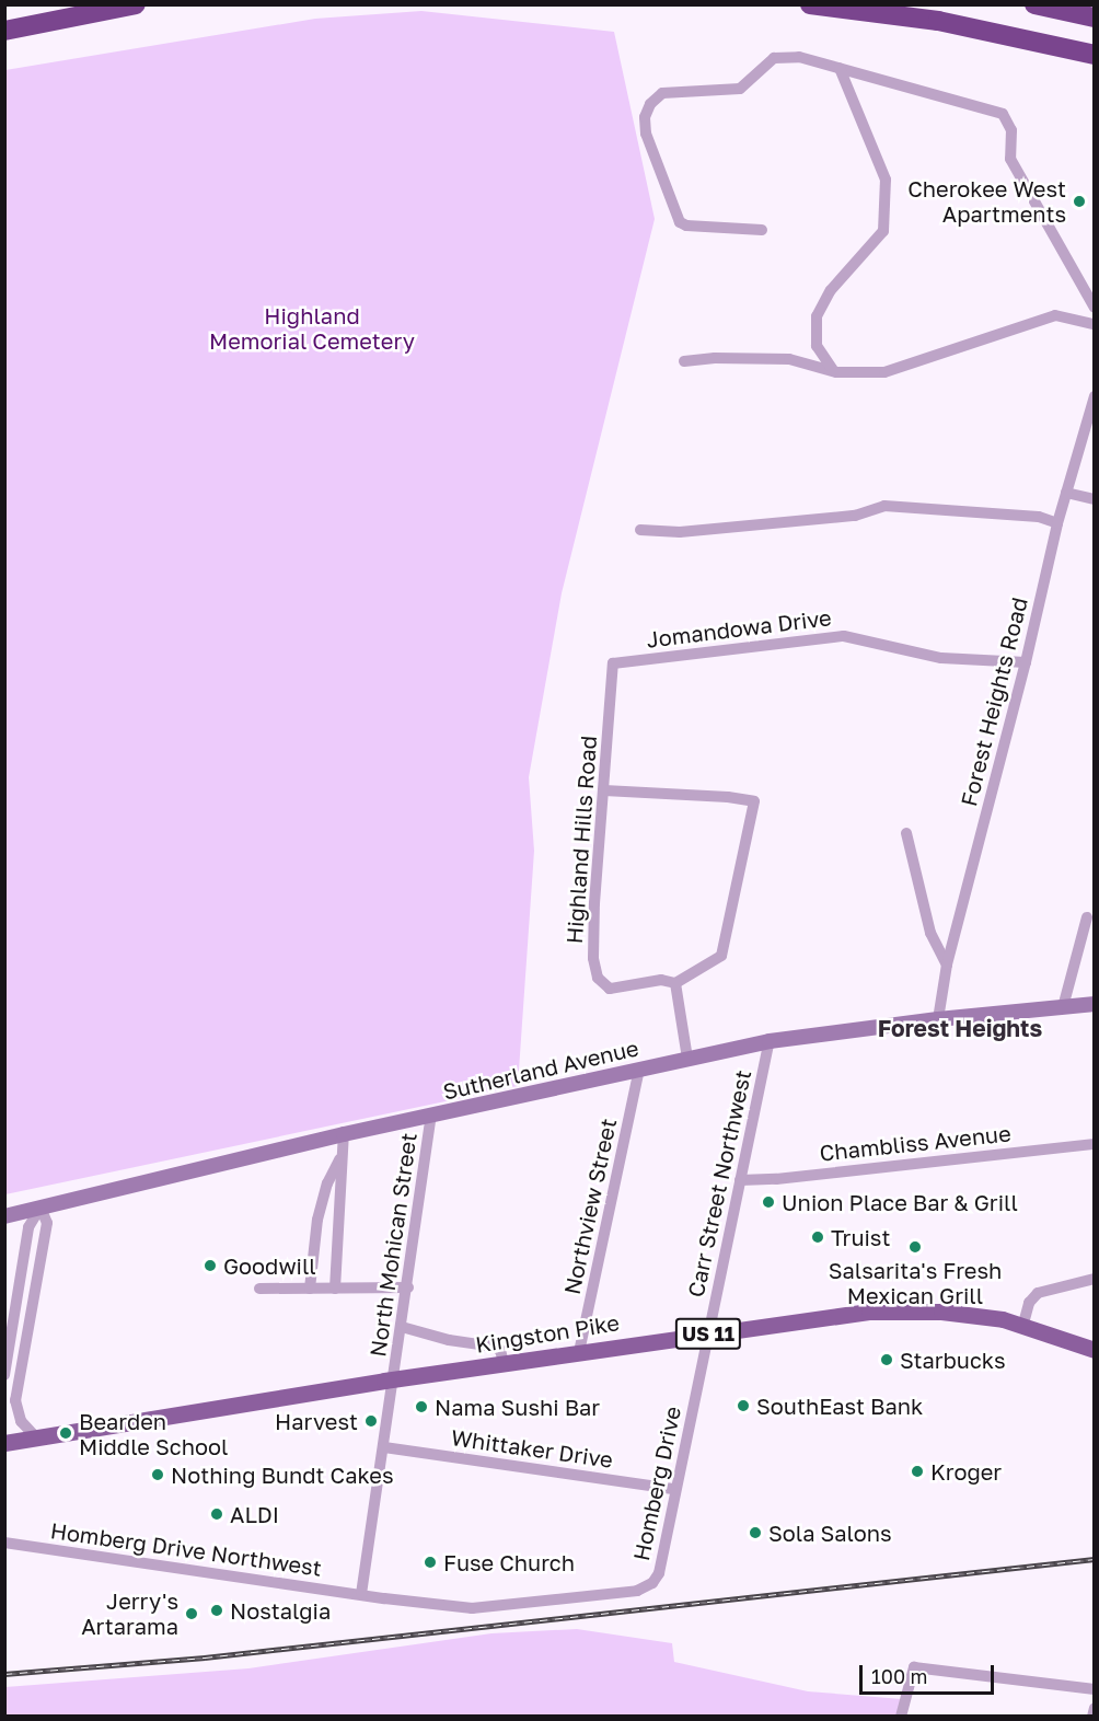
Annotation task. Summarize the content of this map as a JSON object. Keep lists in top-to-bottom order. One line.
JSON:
{"streets":{"main road":["Kingston Pike","US 11"],"street":["Jomandowa Drive","Forest Heights Road","Highland Hills Road","Sutherland Avenue","Chambliss Avenue","Carr Street Northwest","Northview Street","North Mohican Street","Whittaker Drive","Homberg Drive","Homberg Drive Northwest"]},"crossings":[["Jomandowa Drive","Forest Heights Road"],["Jomandowa Drive","Highland Hills Road"],["Forest Heights Road","Sutherland Avenue"],["Sutherland Avenue","Carr Street Northwest"],["Sutherland Avenue","Northview Street"],["Sutherland Avenue","North Mohican Street"],["Chambliss Avenue","Carr Street Northwest"],["Carr Street Northwest","Kingston Pike"],["Carr Street Northwest","Homberg Drive"],["Northview Street","Kingston Pike"],["North Mohican Street","Kingston Pike"],["North Mohican Street","Whittaker Drive"],["North Mohican Street","Homberg Drive"],["North Mohican Street","Homberg Drive Northwest"],["Kingston Pike","Homberg Drive"],["Whittaker Drive","Homberg Drive"],["Homberg Drive","Homberg Drive Northwest"]],"districts":["Forest Heights"],"parks":["Highland Memorial Cemetery"],"places":["Cherokee West Apartments","Union Place Bar & Grill","Truist","Salsarita's Fresh Mexican Grill","Goodwill","Starbucks","SouthEast Bank","Nama Sushi Bar","Harvest","Bearden Middle School","Kroger","Nothing Bundt Cakes","ALDI","Sola Salons","Fuse Church","Nostalgia","Jerry's Artarama"],"scale_bar":"100 m"}
